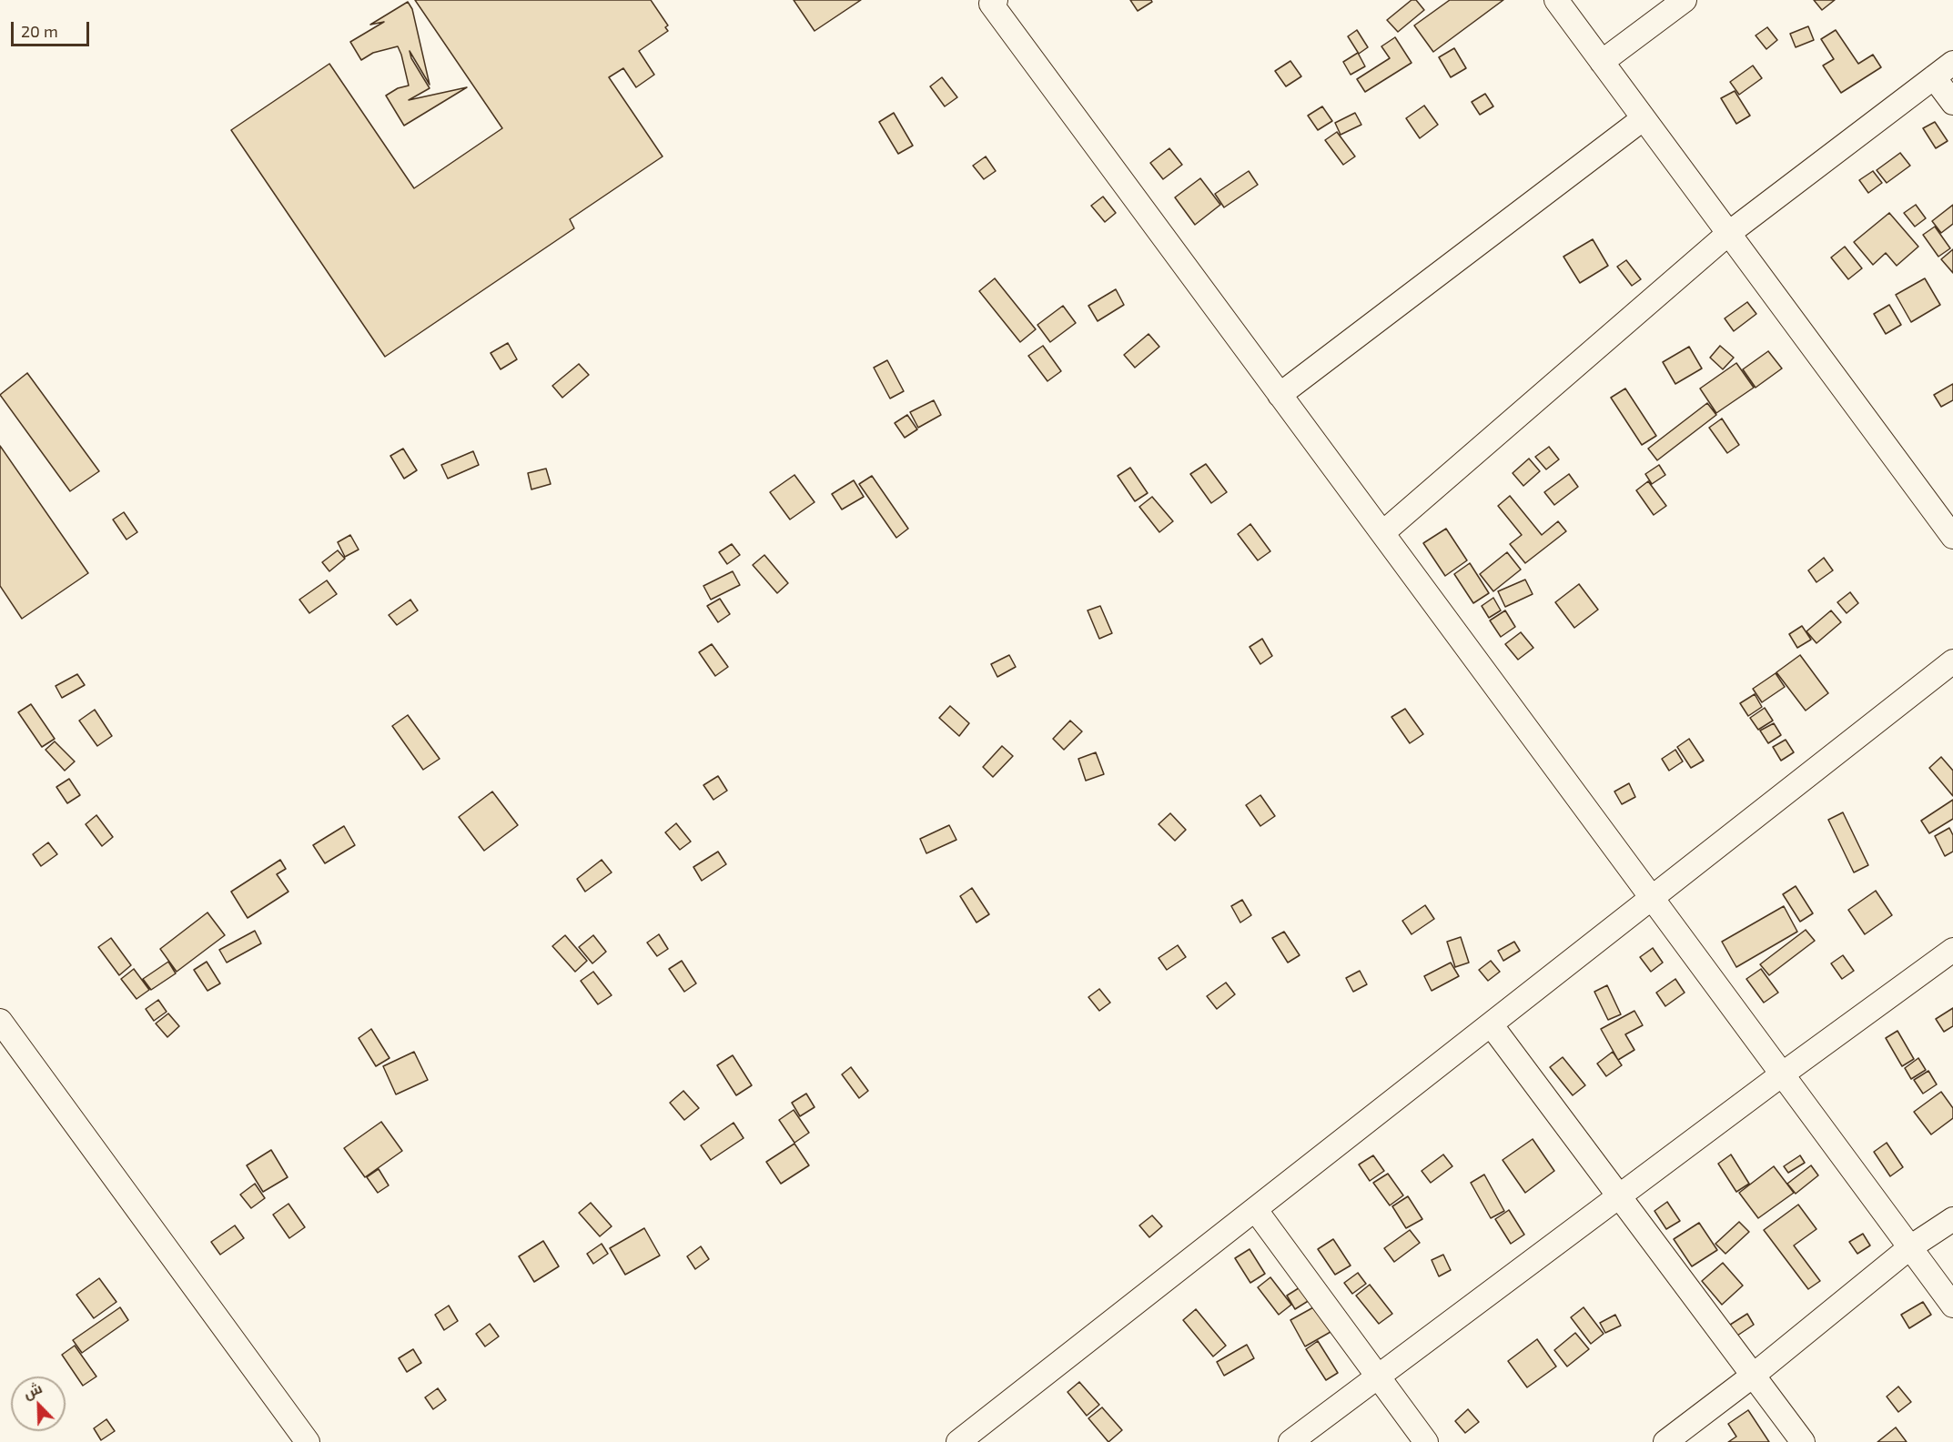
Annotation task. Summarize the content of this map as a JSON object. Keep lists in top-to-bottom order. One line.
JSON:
{"scale_bar":"20 m","north":"top left"}
